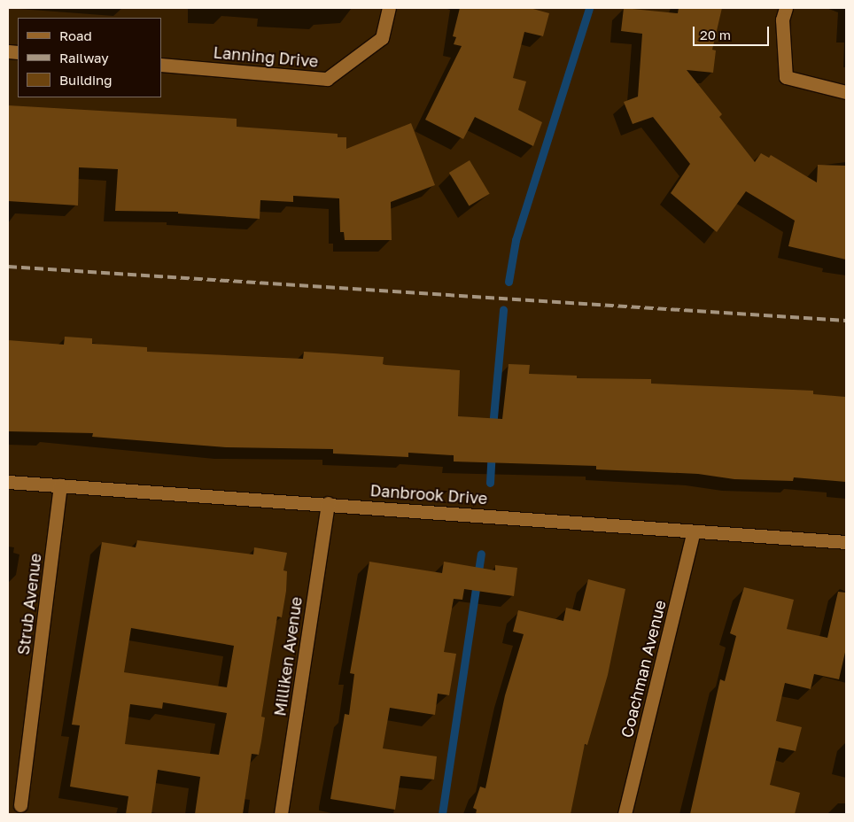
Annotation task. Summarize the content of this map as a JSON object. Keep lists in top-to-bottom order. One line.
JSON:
{"streets":{"street":["Lanning Drive","Danbrook Drive","Strub Avenue","Milliken Avenue","Coachman Avenue"]},"crossings":[["Danbrook Drive","Strub Avenue"],["Danbrook Drive","Milliken Avenue"],["Danbrook Drive","Coachman Avenue"]],"legend":["Road","Railway","Building"],"scale_bar":"20 m"}
